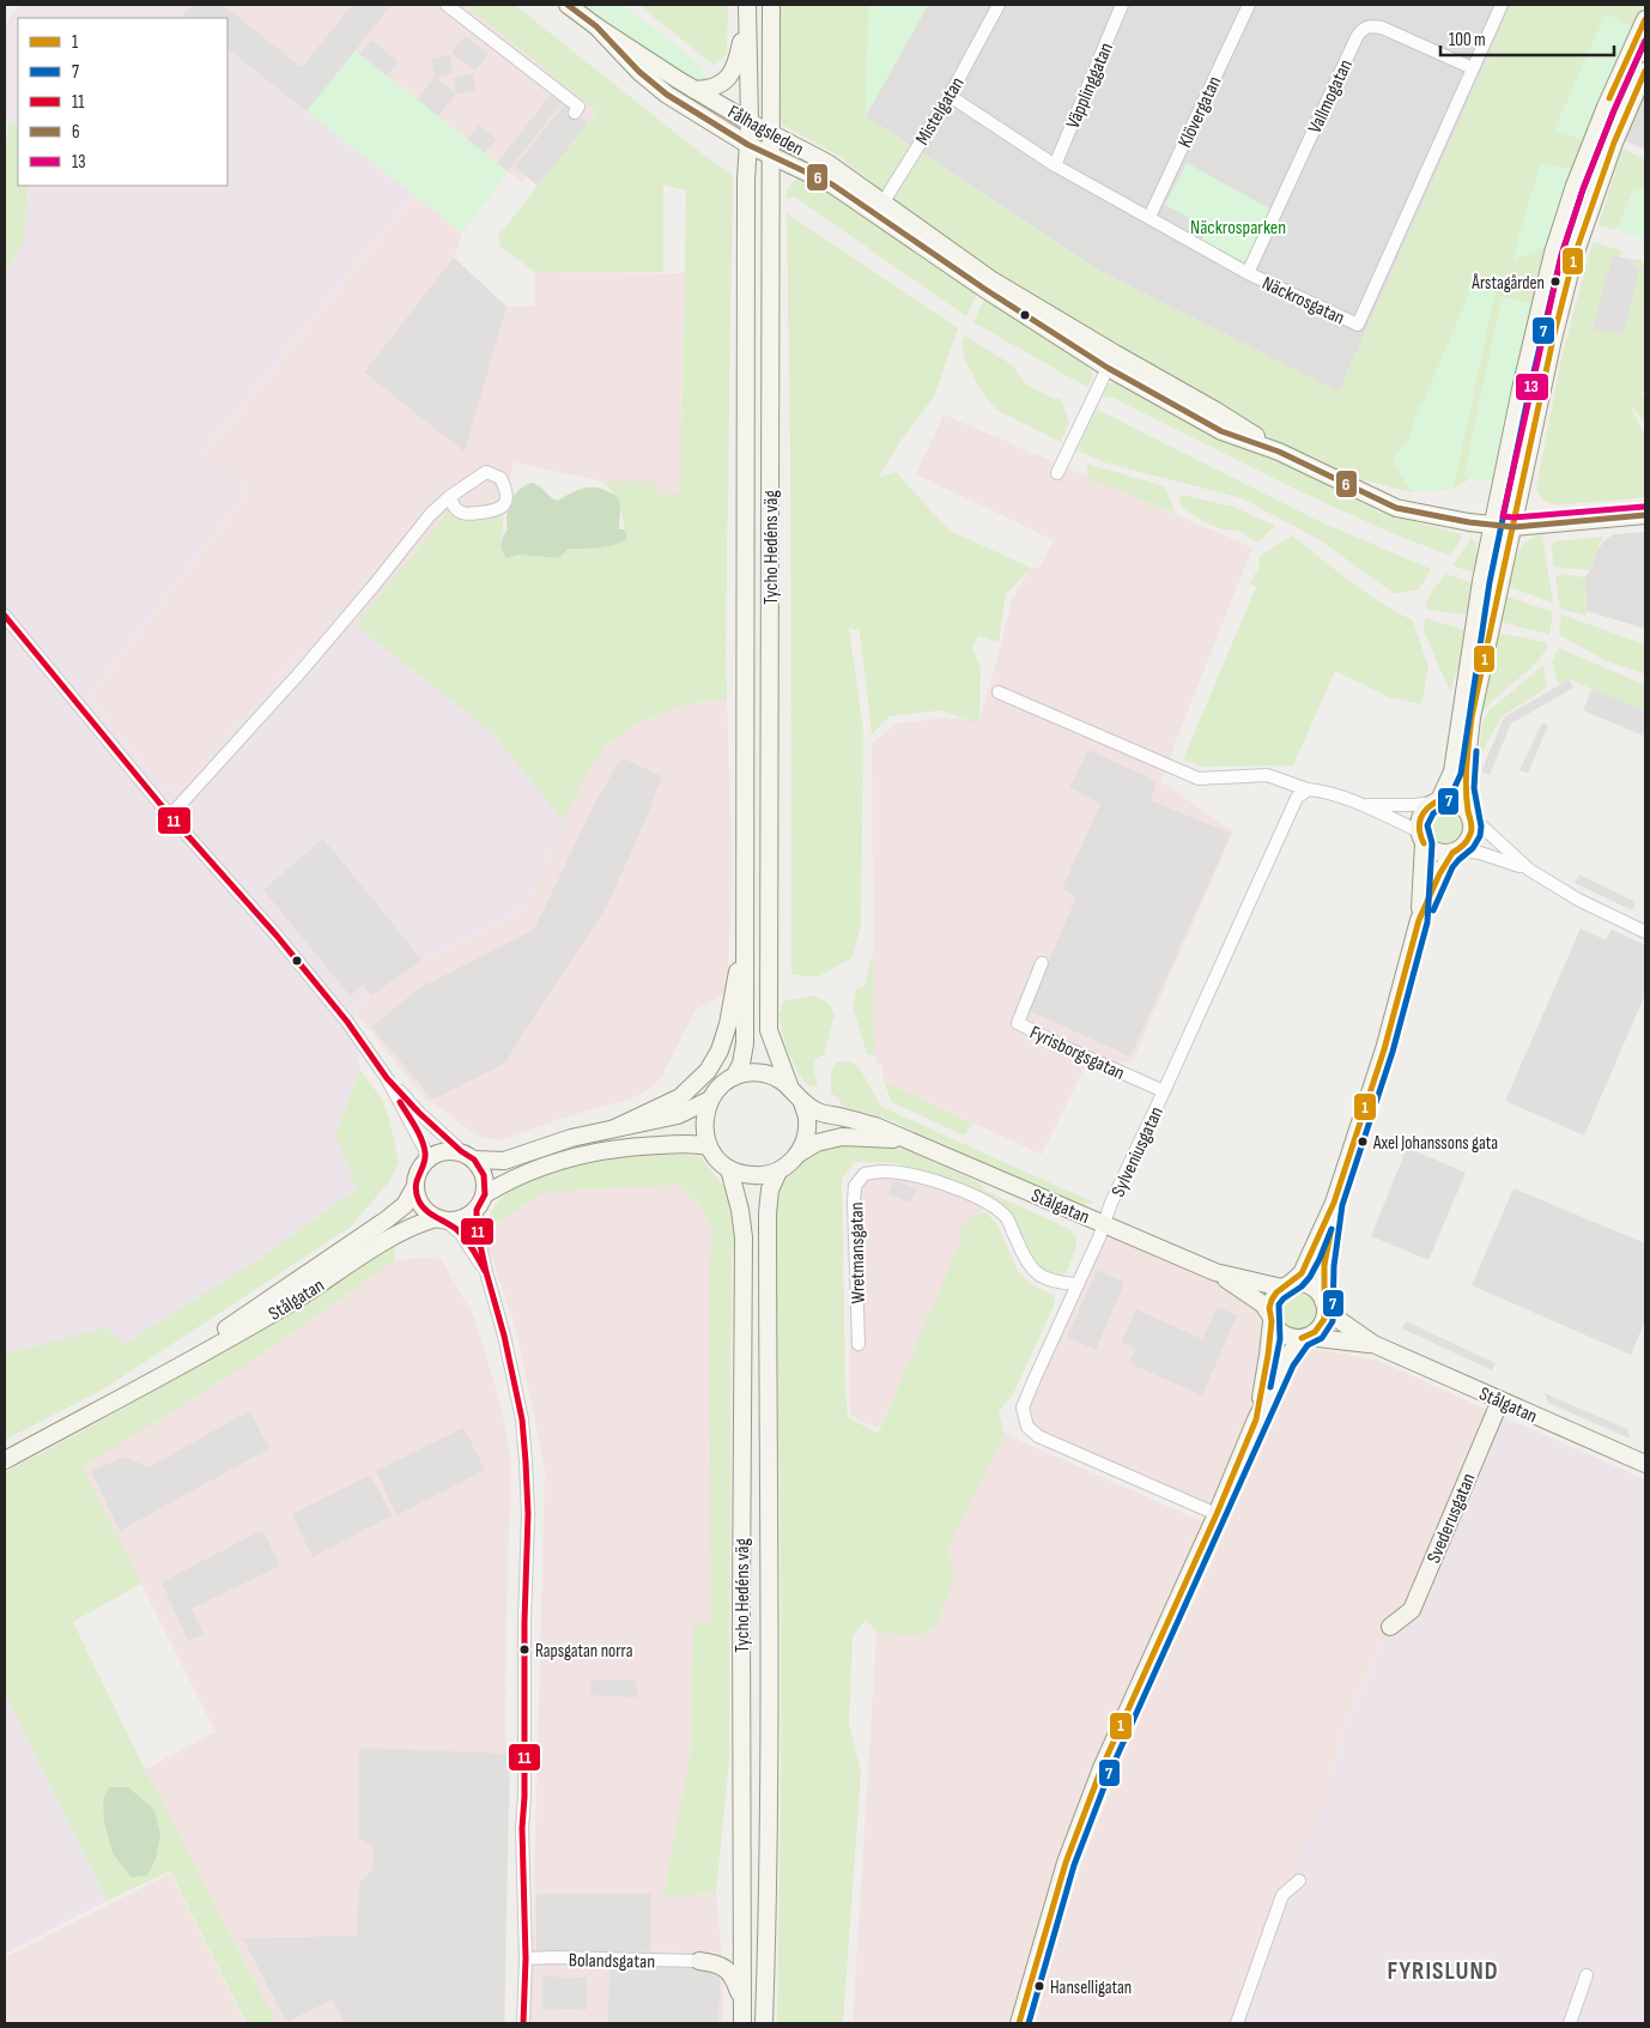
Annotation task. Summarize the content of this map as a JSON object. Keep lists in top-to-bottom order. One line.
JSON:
{"streets":{"main road":["Fålhagsleden","Tycho Hedéns väg","Stålgatan","Svederusgatan"],"street":["Väpplinggatan","Vallmogatan","Mistelgatan","Klövergatan","Näckrosgatan","Fyrisborgsgatan","Sylveniusgatan","Wretmansgatan","Bolandsgatan"]},"crossings":[["Väpplinggatan","Näckrosgatan"],["Vallmogatan","Näckrosgatan"],["Mistelgatan","Fålhagsleden"],["Mistelgatan","Näckrosgatan"],["Klövergatan","Näckrosgatan"],["Fålhagsleden","Tycho Hedéns väg"],["Tycho Hedéns väg","Stålgatan"],["Fyrisborgsgatan","Sylveniusgatan"],["Sylveniusgatan","Stålgatan"],["Sylveniusgatan","Wretmansgatan"],["Stålgatan","Svederusgatan"]],"districts":["FYRISLUND"],"parks":["Näckrosparken"],"places":["Årstagården","Axel Johanssons gata","Rapsgatan norra","Hanselligatan"],"lines":["transit line 6","transit line 1","transit line 7","transit line 13","transit line 11"],"legend":["1","7","11","6","13"],"scale_bar":"100 m"}
